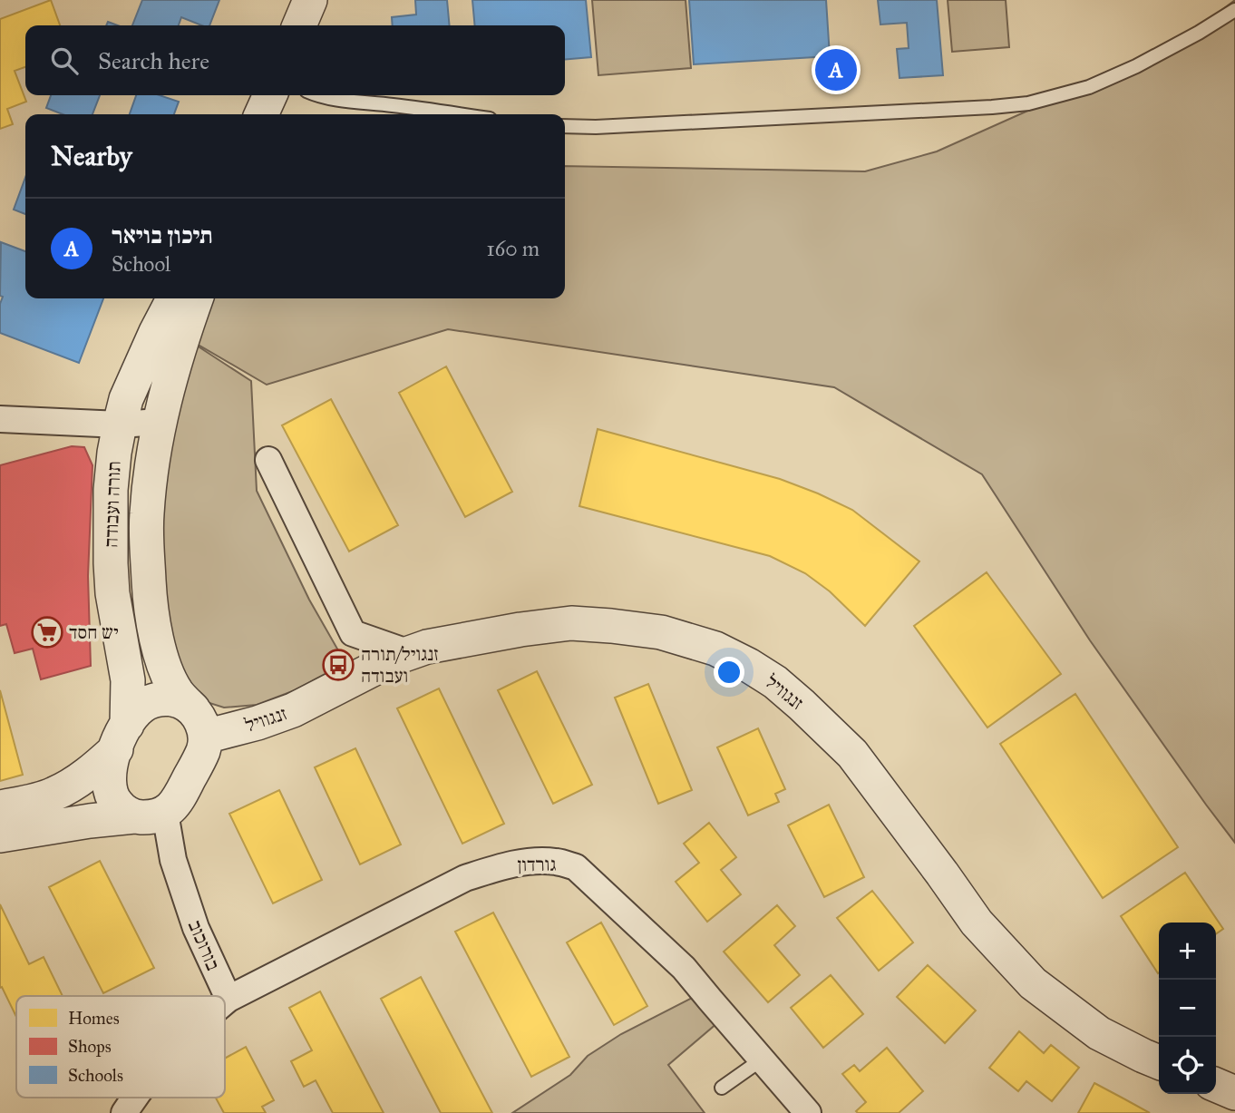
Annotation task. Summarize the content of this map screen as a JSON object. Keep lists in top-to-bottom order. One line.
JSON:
{"streets":{"street":["תורה ועבודה","זנגוויל","גורדון","בורוכוב"]},"crossings":[["תורה ועבודה","זנגוויל"],["תורה ועבודה","בורוכוב"],["זנגוויל","בורוכוב"],["גורדון","בורוכוב"]],"places":{"supermarket":["יש חסד"],"bus stop":["זנגויל/תורה ועבודה"]},"legend":["Homes","Shops","Schools"],"page":{"search":"Search here","pins":"A","heading":"Nearby","list":[{"mark":"A","name":"תיכון בויאר","note":"School","value":"160 m"}],"map_buttons":["+","−"]}}
